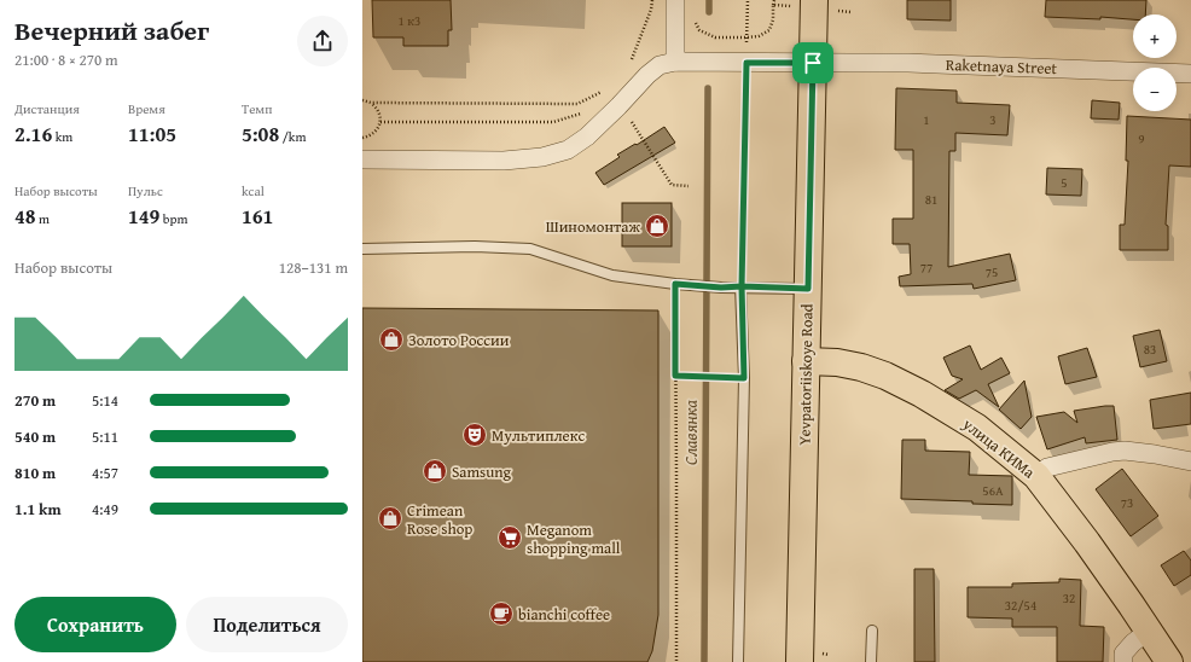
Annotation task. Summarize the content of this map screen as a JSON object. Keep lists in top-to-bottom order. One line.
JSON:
{"streets":{"main road":["Yevpatoriiskoye Road","улица КИМа"],"street":["Raketnaya Street"]},"crossings":[["Raketnaya Street","Yevpatoriiskoye Road"],["Yevpatoriiskoye Road","улица КИМа"]],"water":["Славянка"],"places":{"shop":["Шиномонтаж","Золото России","Samsung","Crimean Rose shop"],"theatre":["Мультиплекс"],"supermarket":["Meganom shopping mall"],"cafe":["bianchi coffee"]},"house_numbers":["1 к3","1","3","9","5","81","77","75","83","56А","73","32","32/54"],"page":{"heading":["Вечерний забег","21:00 · 8 × 270 m"],"map_buttons":["+","−"],"stats":[["Дистанция","2.16 km"],["Время","11:05"],["Темп","5:08 /km"],["Набор высоты","48 m"],["Пульс","149 bpm"],["kcal","161"]],"chart":["Набор высоты","128–131 m"],"list":[{"name":"270 m","note":"5:14"},{"name":"540 m","note":"5:11"},{"name":"810 m","note":"4:57"},{"name":"1.1 km","note":"4:49"}],"buttons":["Сохранить","Поделиться"]}}
